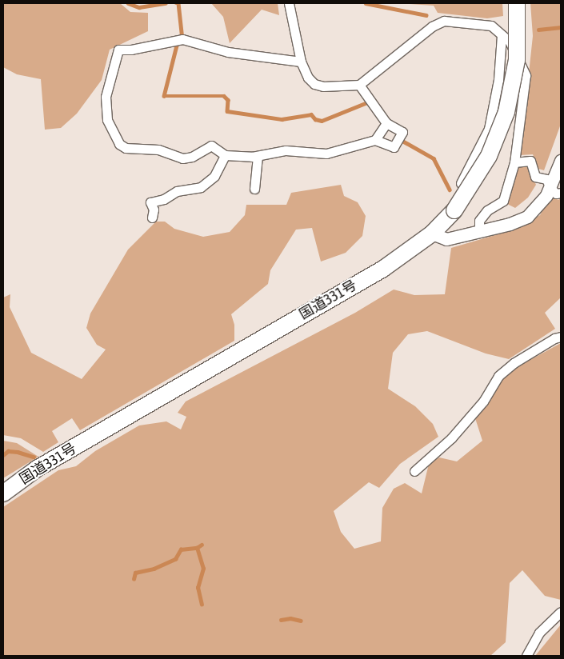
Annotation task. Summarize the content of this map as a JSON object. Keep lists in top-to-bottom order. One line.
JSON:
{"streets":{"highway":["国道331号"]}}
